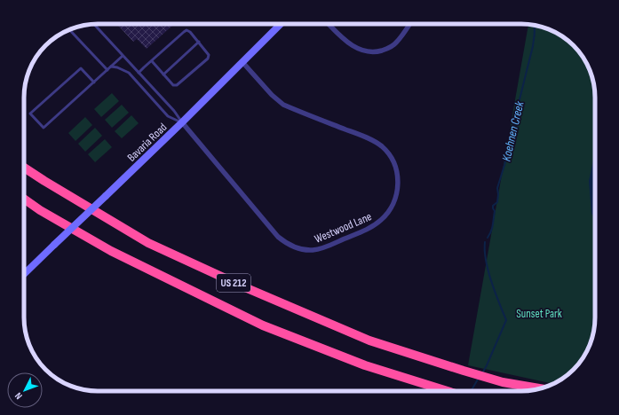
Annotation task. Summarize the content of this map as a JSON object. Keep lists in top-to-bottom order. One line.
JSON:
{"streets":{"highway":["US 212"],"street":["Bavaria Road","Westwood Lane"]},"crossings":[["Bavaria Road","Westwood Lane"]],"water":["Koehnen Creek"],"parks":["Sunset Park"],"north":"bottom left"}
